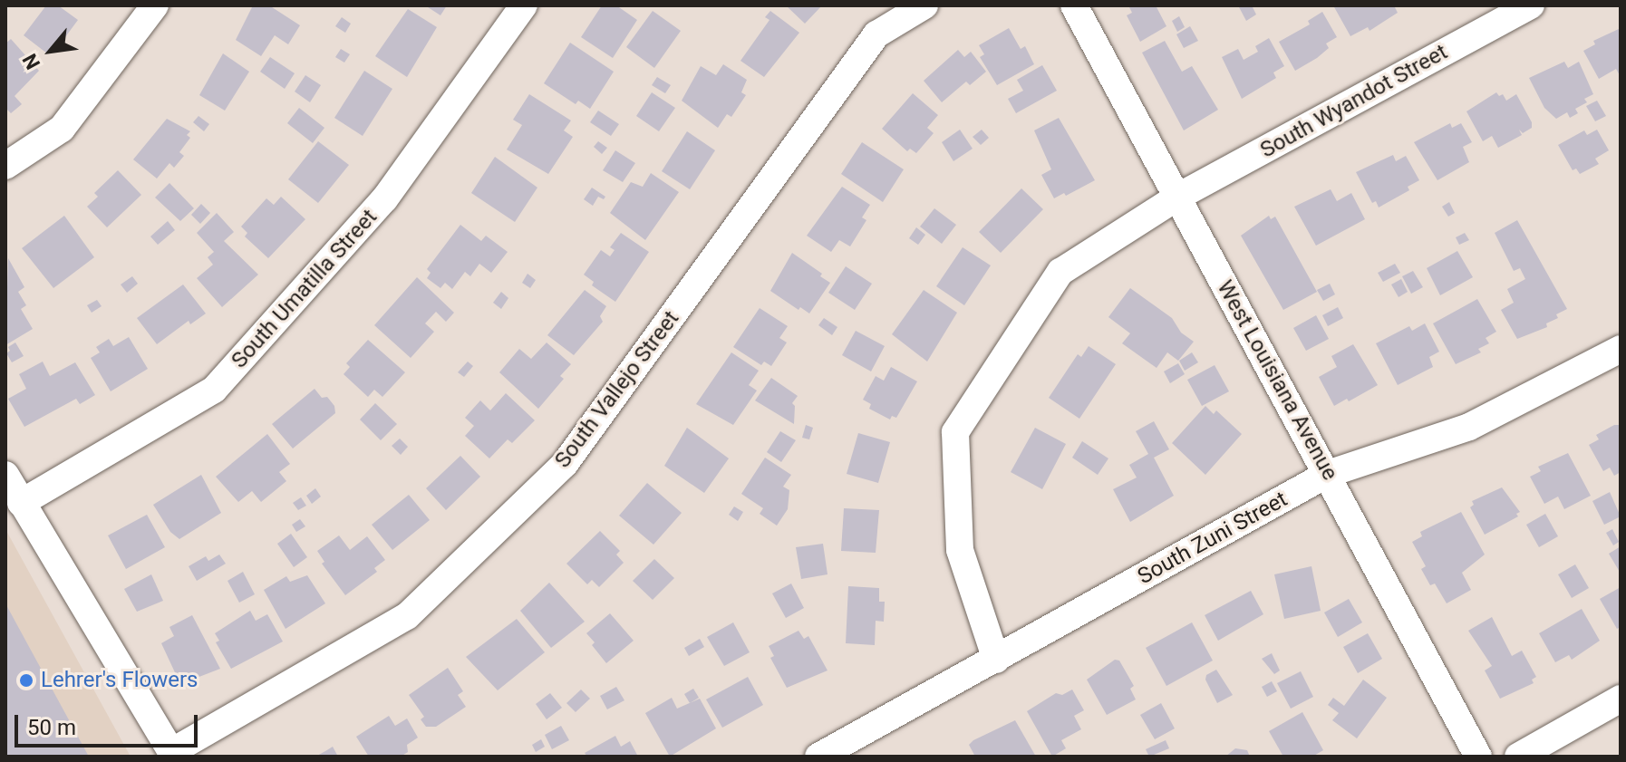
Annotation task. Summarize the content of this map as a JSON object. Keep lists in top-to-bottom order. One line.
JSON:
{"streets":{"street":["South Wyandot Street","South Umatilla Street","West Louisiana Avenue","South Vallejo Street","South Zuni Street"]},"crossings":[["South Wyandot Street","West Louisiana Avenue"],["South Wyandot Street","South Zuni Street"],["West Louisiana Avenue","South Zuni Street"]],"places":["Lehrer's Flowers"],"scale_bar":"50 m","north":"bottom left"}
